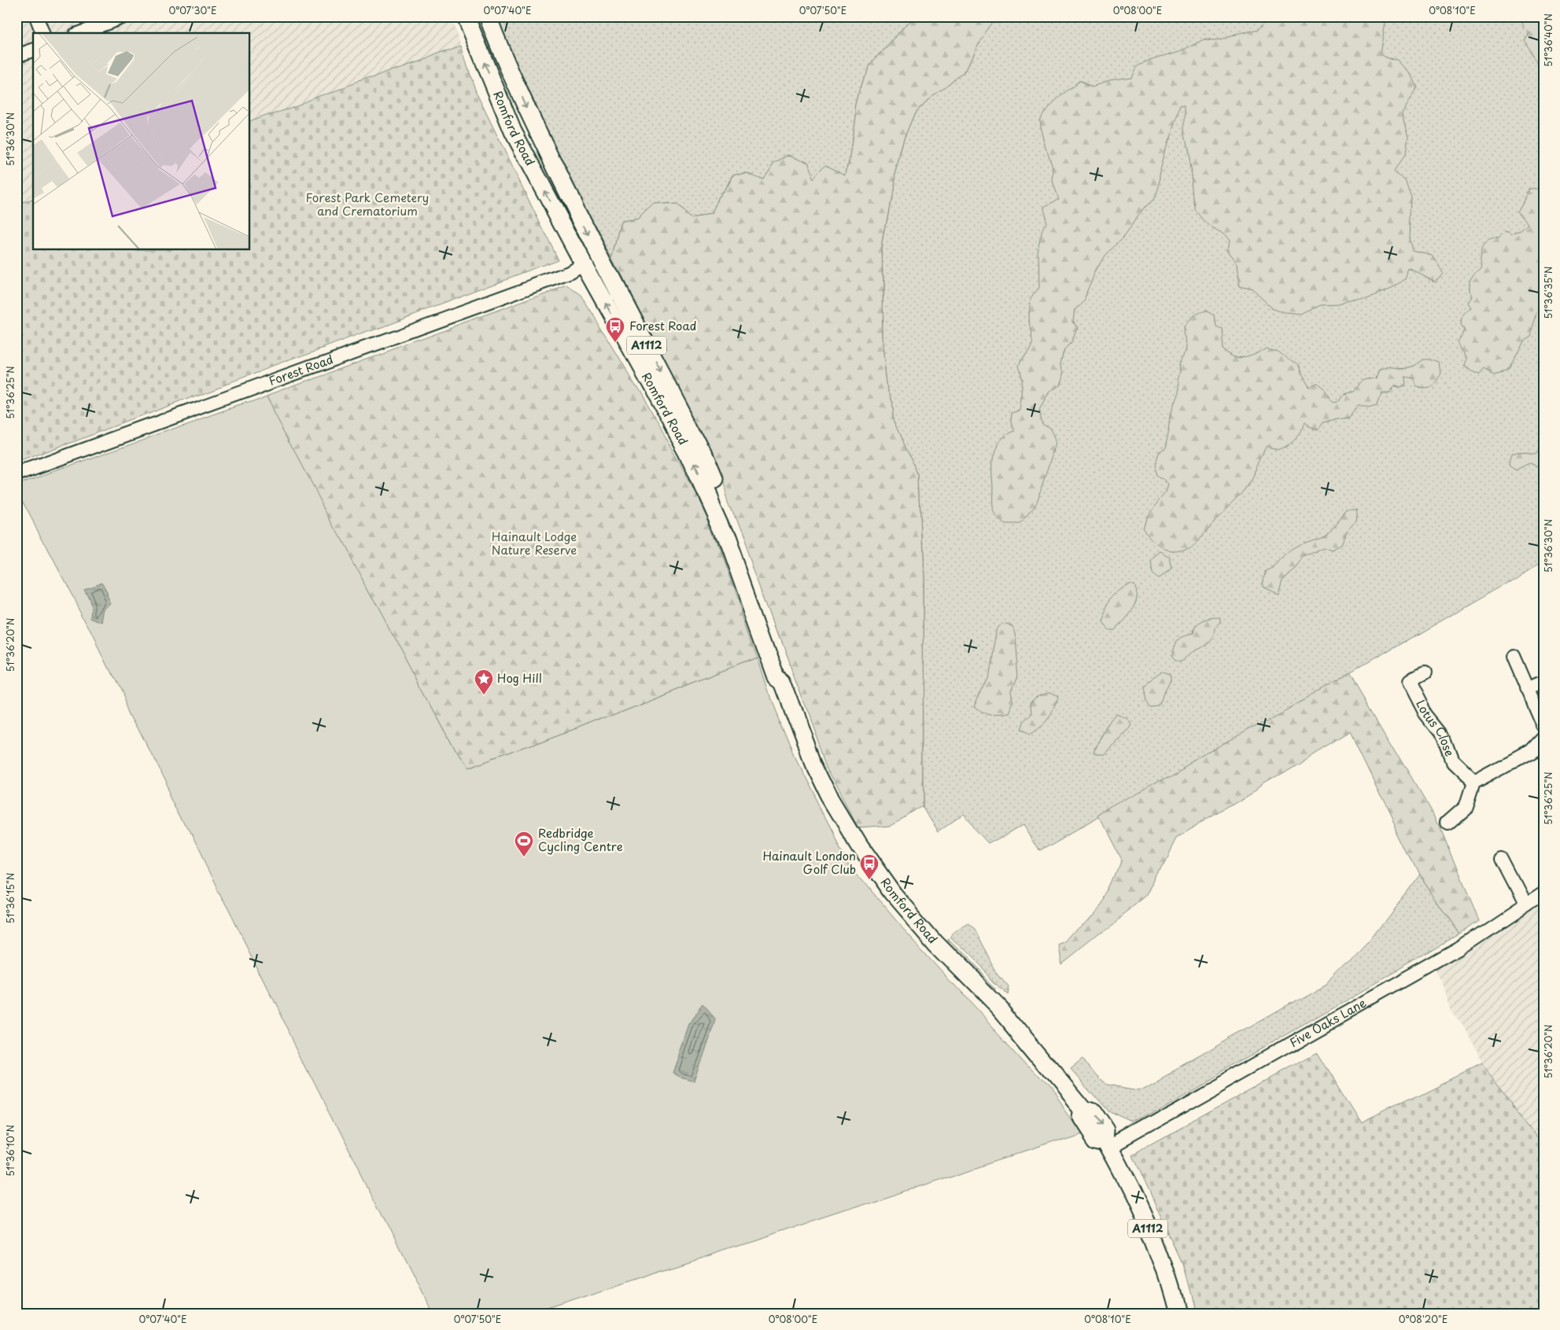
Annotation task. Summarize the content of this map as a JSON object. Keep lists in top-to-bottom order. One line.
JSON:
{"streets":{"main road":["Romford Road","A1112"],"street":["Forest Road","Lotus Close","Five Oaks Lane"]},"crossings":[["Romford Road","Forest Road"],["Romford Road","Five Oaks Lane"]],"parks":["Forest Park Cemetery and Crematorium","Hainault Lodge Nature Reserve"],"places":{"bus stop":["Forest Road","Hainault London Golf Club"],"place":["Hog Hill"],"sports":["Redbridge Cycling Centre"]},"coordinates":["0°07'30\"E","0°07'40\"E","0°07'50\"E","0°08'00\"E","0°08'10\"E","51°36'40\"N","51°36'30\"N","51°36'35\"N","51°36'25\"N","51°36'20\"N","51°36'15\"N","51°36'10\"N","0°08'20\"E"]}
